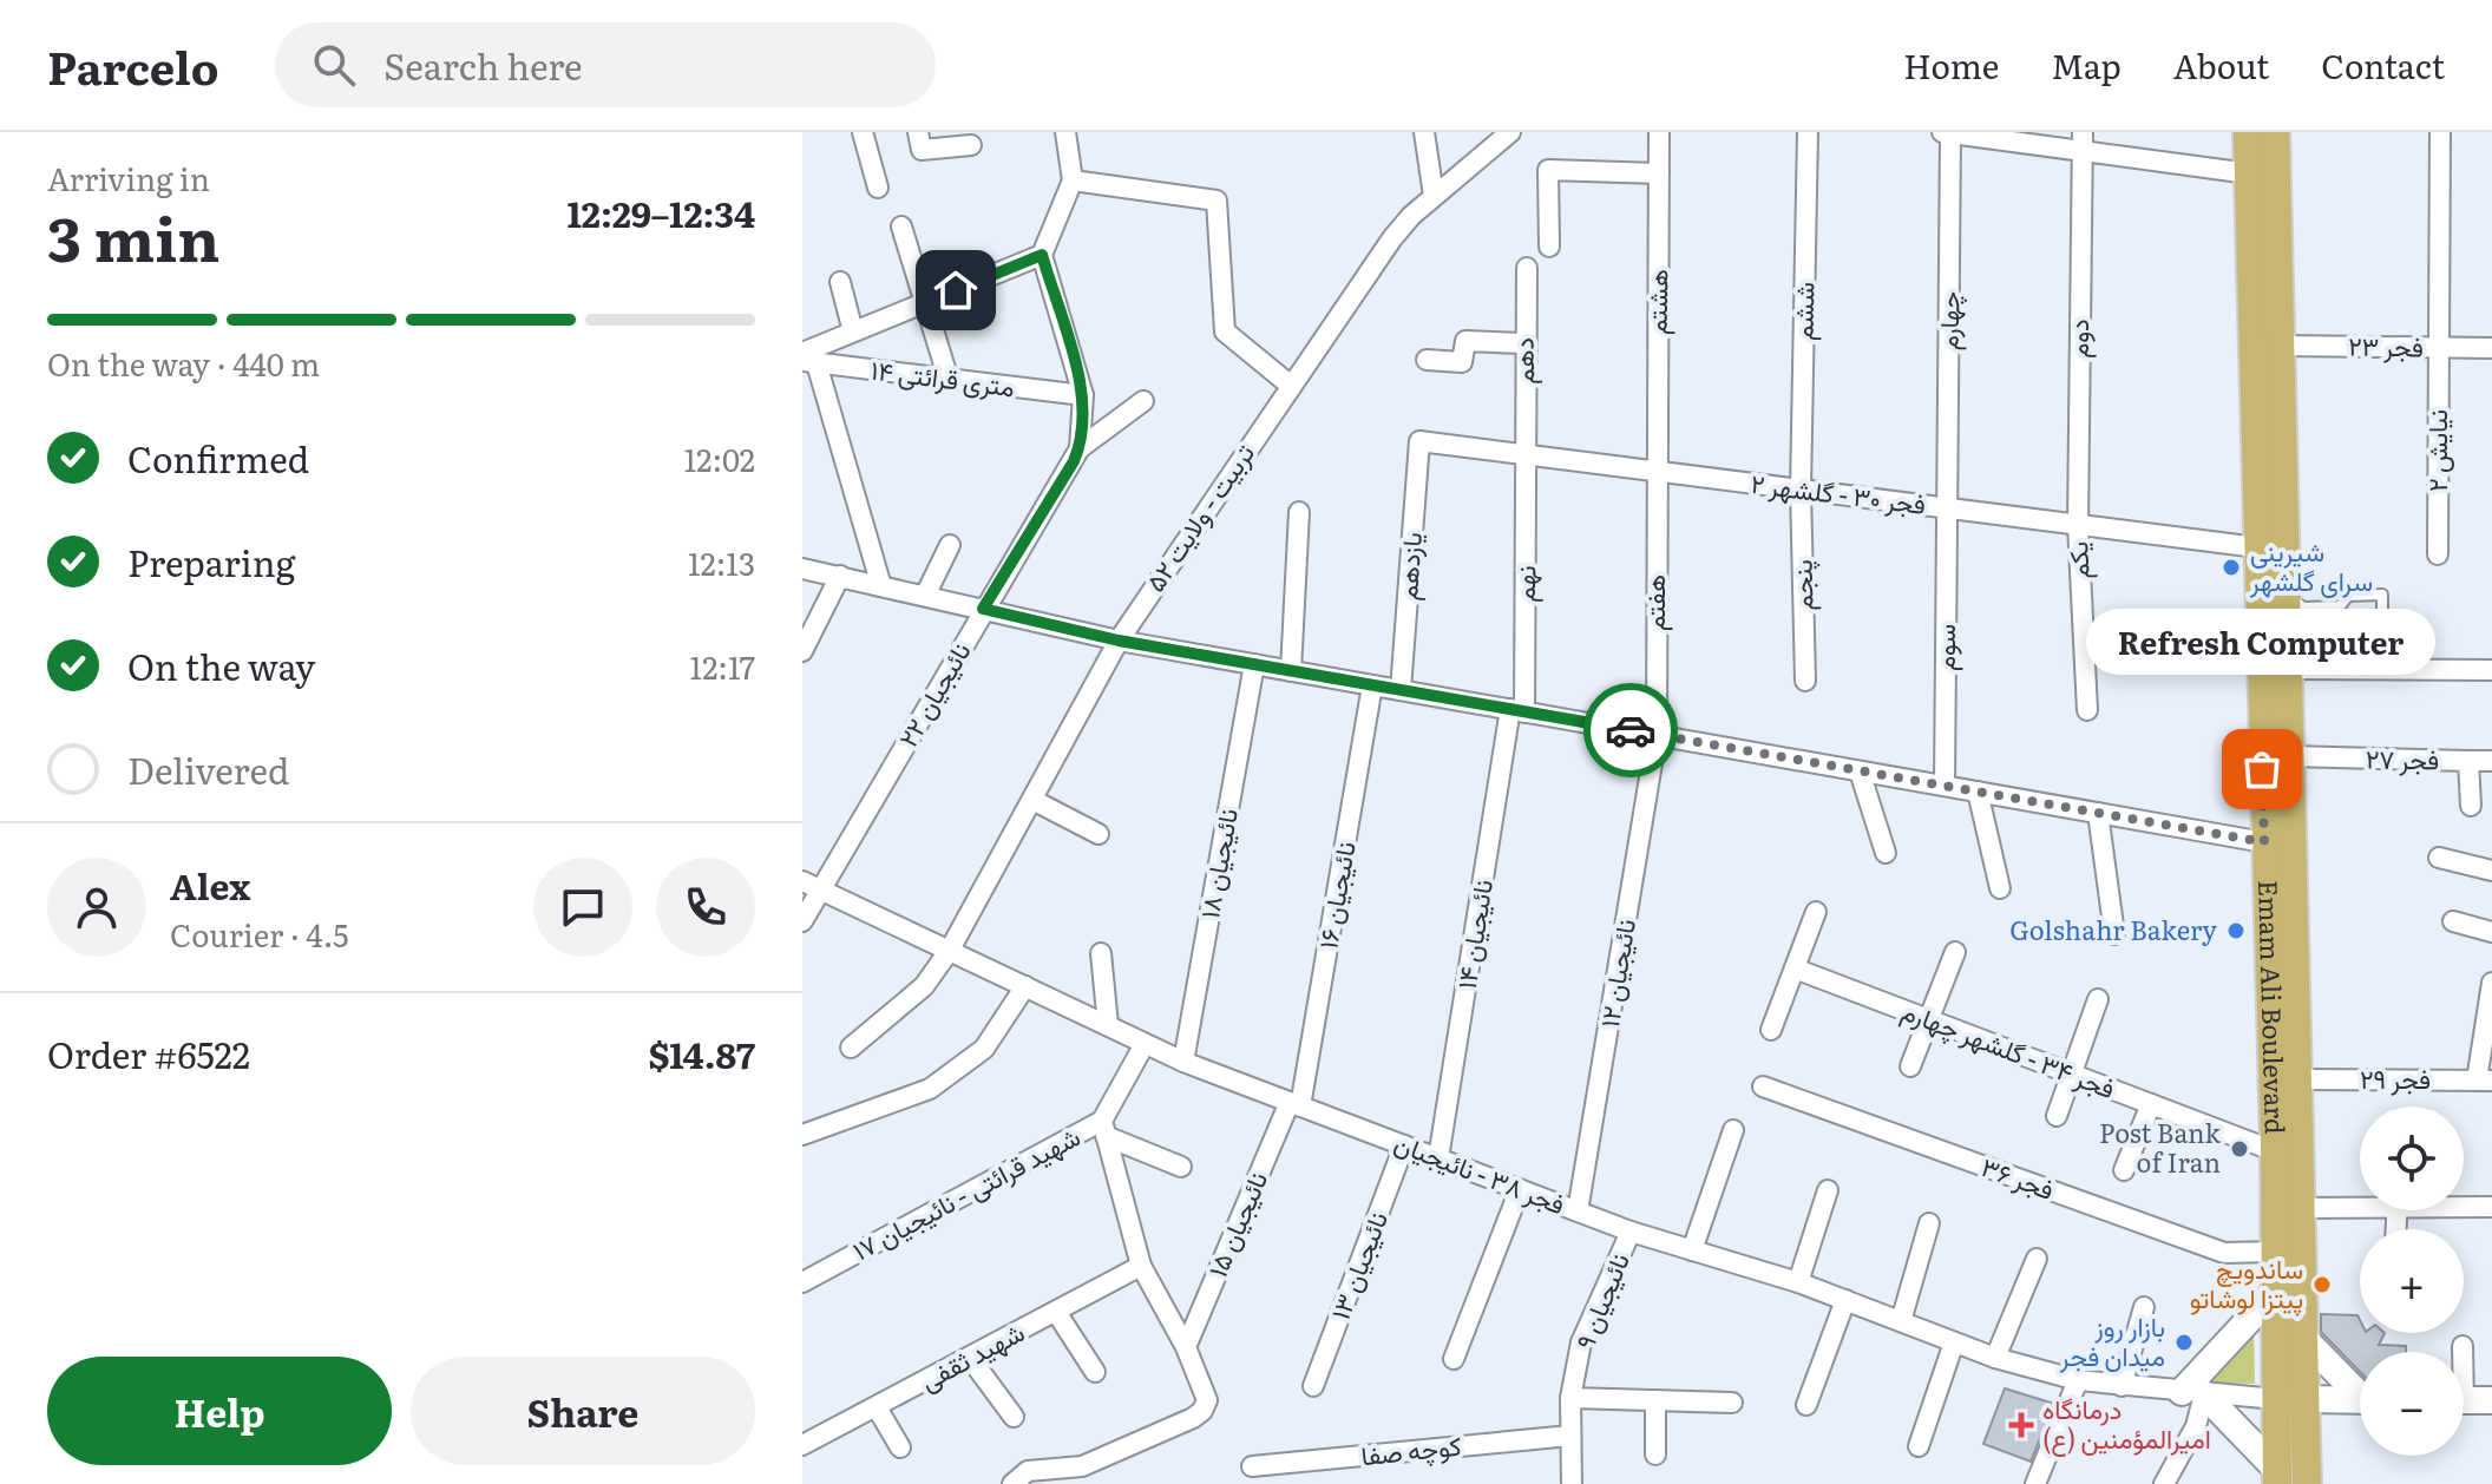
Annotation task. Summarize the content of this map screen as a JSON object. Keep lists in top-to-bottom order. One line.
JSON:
{"streets":{"main road":["Emam Ali Boulevard"],"street":["هشتم","ششم","چهارم","دوم","فجر ۲۳","دهم","۱۴ متری قرائتی","نیایش ۲","فجر ۳۰ - گلشهر ۲","تربیت - ولایت ۵۲","یکم","یازدهم","نهم","پنجم","هفتم","سوم","نائیجیان ۲۲","فجر ۲۷","نائیجیان ۱۸","نائیجیان ۱۶","نائیجیان ۱۴","نائیجیان ۱۲","فجر ۳۴ - گلشهر چهارم","فجر ۲۹","فجر ۳۸ - نائیجیان","فجر ۳۶","شهید قرائتی - نائیجیان ۱۷","نائیجیان ۱۵","نائیجیان ۱۳","نائیجیان ۹","شهید ثقفی","کوچه صفا"]},"crossings":[["هشتم","فجر ۳۰ - گلشهر ۲"],["هشتم","هفتم"],["ششم","فجر ۳۰ - گلشهر ۲"],["ششم","پنجم"],["چهارم","فجر ۳۰ - گلشهر ۲"],["چهارم","سوم"],["دوم","فجر ۳۰ - گلشهر ۲"],["دوم","یکم"],["فجر ۲۳","نیایش ۲"],["دهم","فجر ۳۰ - گلشهر ۲"],["دهم","نهم"],["۱۴ متری قرائتی","نائیجیان ۲۲"],["فجر ۳۰ - گلشهر ۲","یکم"],["فجر ۳۰ - گلشهر ۲","یازدهم"],["فجر ۳۰ - گلشهر ۲","نهم"],["فجر ۳۰ - گلشهر ۲","پنجم"],["فجر ۳۰ - گلشهر ۲","هفتم"],["فجر ۳۰ - گلشهر ۲","سوم"],["فجر ۳۰ - گلشهر ۲","Emam Ali Boulevard"],["تربیت - ولایت ۵۲","فجر ۳۸ - نائیجیان"],["نهم","نائیجیان ۱۴"],["هفتم","نائیجیان ۱۲"],["نائیجیان ۲۲","فجر ۳۸ - نائیجیان"],["نائیجیان ۱۸","فجر ۳۸ - نائیجیان"],["نائیجیان ۱۶","فجر ۳۸ - نائیجیان"],["نائیجیان ۱۶","نائیجیان ۱۵"],["نائیجیان ۱۴","فجر ۳۸ - نائیجیان"],["نائیجیان ۱۲","فجر ۳۸ - نائیجیان"],["Emam Ali Boulevard","فجر ۳۴ - گلشهر چهارم"],["Emam Ali Boulevard","فجر ۳۸ - نائیجیان"],["Emam Ali Boulevard","فجر ۳۶"],["فجر ۳۸ - نائیجیان","شهید قرائتی - نائیجیان ۱۷"],["فجر ۳۸ - نائیجیان","نائیجیان ۱۵"],["فجر ۳۸ - نائیجیان","نائیجیان ۱۳"],["فجر ۳۸ - نائیجیان","نائیجیان ۹"],["نائیجیان ۹","کوچه صفا"]],"places":{"other":["شیرینی سرای گلشهر","Refresh Computer","Golshahr Bakery","Post Bank of Iran","ساندویچ پیتزا لوشاتو","بازار روز میدان فجر"],"health":["درمانگاه امیرالمؤمنین (ع)"]},"page":{"header":"Parcelo","search":"Search here","nav":["Home","Map","About","Contact"],"heading":["3 min","Arriving in","12:29–12:34"],"panel":["Alex","Courier · 4.5","Order #6522","$14.87"],"bar":"On the way · 440 m","list":[["Confirmed","12:02"],["Preparing","12:13"],["On the way","12:17"],"Delivered"],"bubble":"Refresh Computer","map_buttons":["+","−"],"buttons":["Help","Share"]}}
